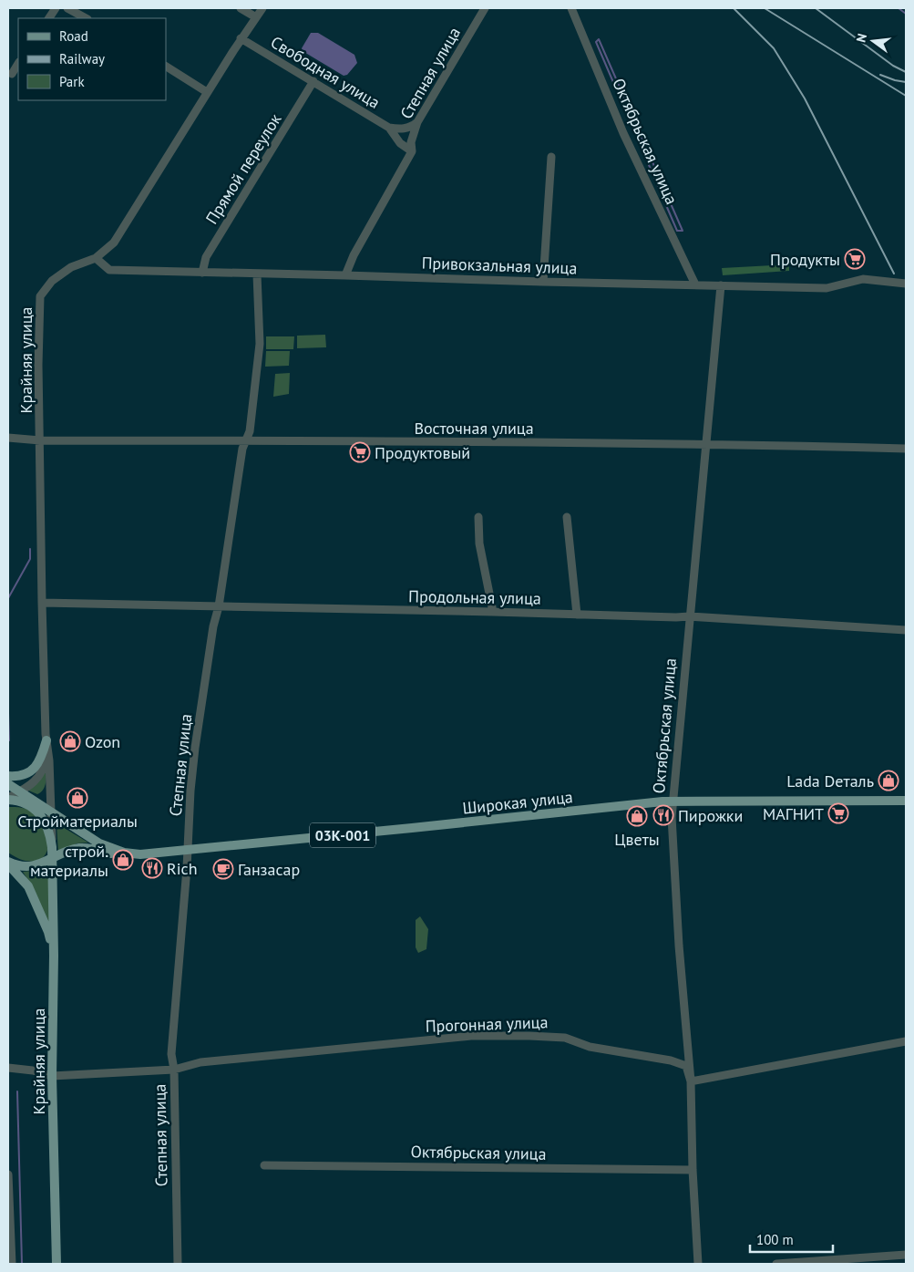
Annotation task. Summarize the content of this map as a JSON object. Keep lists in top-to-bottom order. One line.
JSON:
{"streets":{"main road":["Крайняя улица","Широкая улица","03К-001"],"street":["Свободная улица","Степная улица","Октябрьская улица","Прямой переулок","Привокзальная улица","Восточная улица","Продольная улица","Прогонная улица"]},"crossings":[["Свободная улица","Степная улица"],["Свободная улица","Прямой переулок"],["Свободная улица","Крайняя улица"],["Степная улица","Привокзальная улица"],["Степная улица","Восточная улица"],["Степная улица","Продольная улица"],["Степная улица","Широкая улица"],["Степная улица","Прогонная улица"],["Октябрьская улица","Привокзальная улица"],["Октябрьская улица","Восточная улица"],["Октябрьская улица","Продольная улица"],["Октябрьская улица","Широкая улица"],["Октябрьская улица","Прогонная улица"],["Прямой переулок","Привокзальная улица"],["Привокзальная улица","Крайняя улица"],["Крайняя улица","Восточная улица"],["Крайняя улица","Продольная улица"],["Крайняя улица","03К-001"],["Крайняя улица","Прогонная улица"],["Широкая улица","03К-001"]],"places":{"supermarket":["Продукты","Продуктовый","МАГНИТ"],"shop":["Ozon","Lada Dеталь","Стройматериалы","Цветы","строй. материалы"],"restaurant":["Пирожки","Rich"],"cafe":["Ганзасар"]},"legend":["Road","Railway","Park"],"scale_bar":"100 m","north":"left"}
